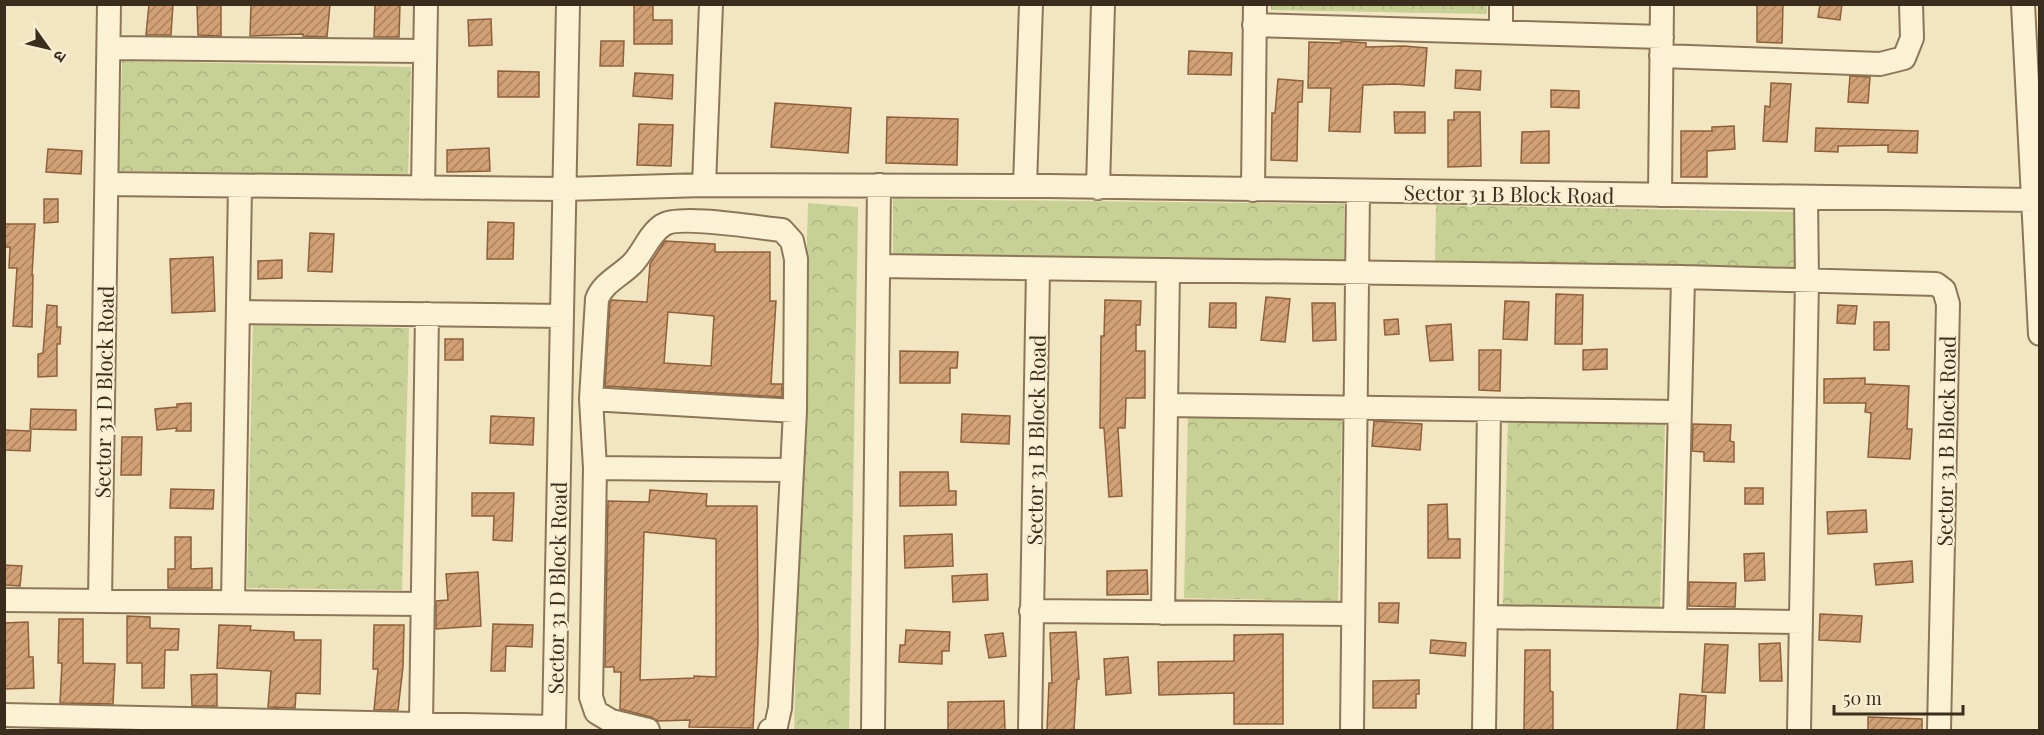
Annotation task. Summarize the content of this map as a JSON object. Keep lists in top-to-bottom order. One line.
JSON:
{"streets":{"street":["Sector 31 B Block Road","Sector 31 D Block Road"]},"scale_bar":"50 m","north":"bottom right"}
